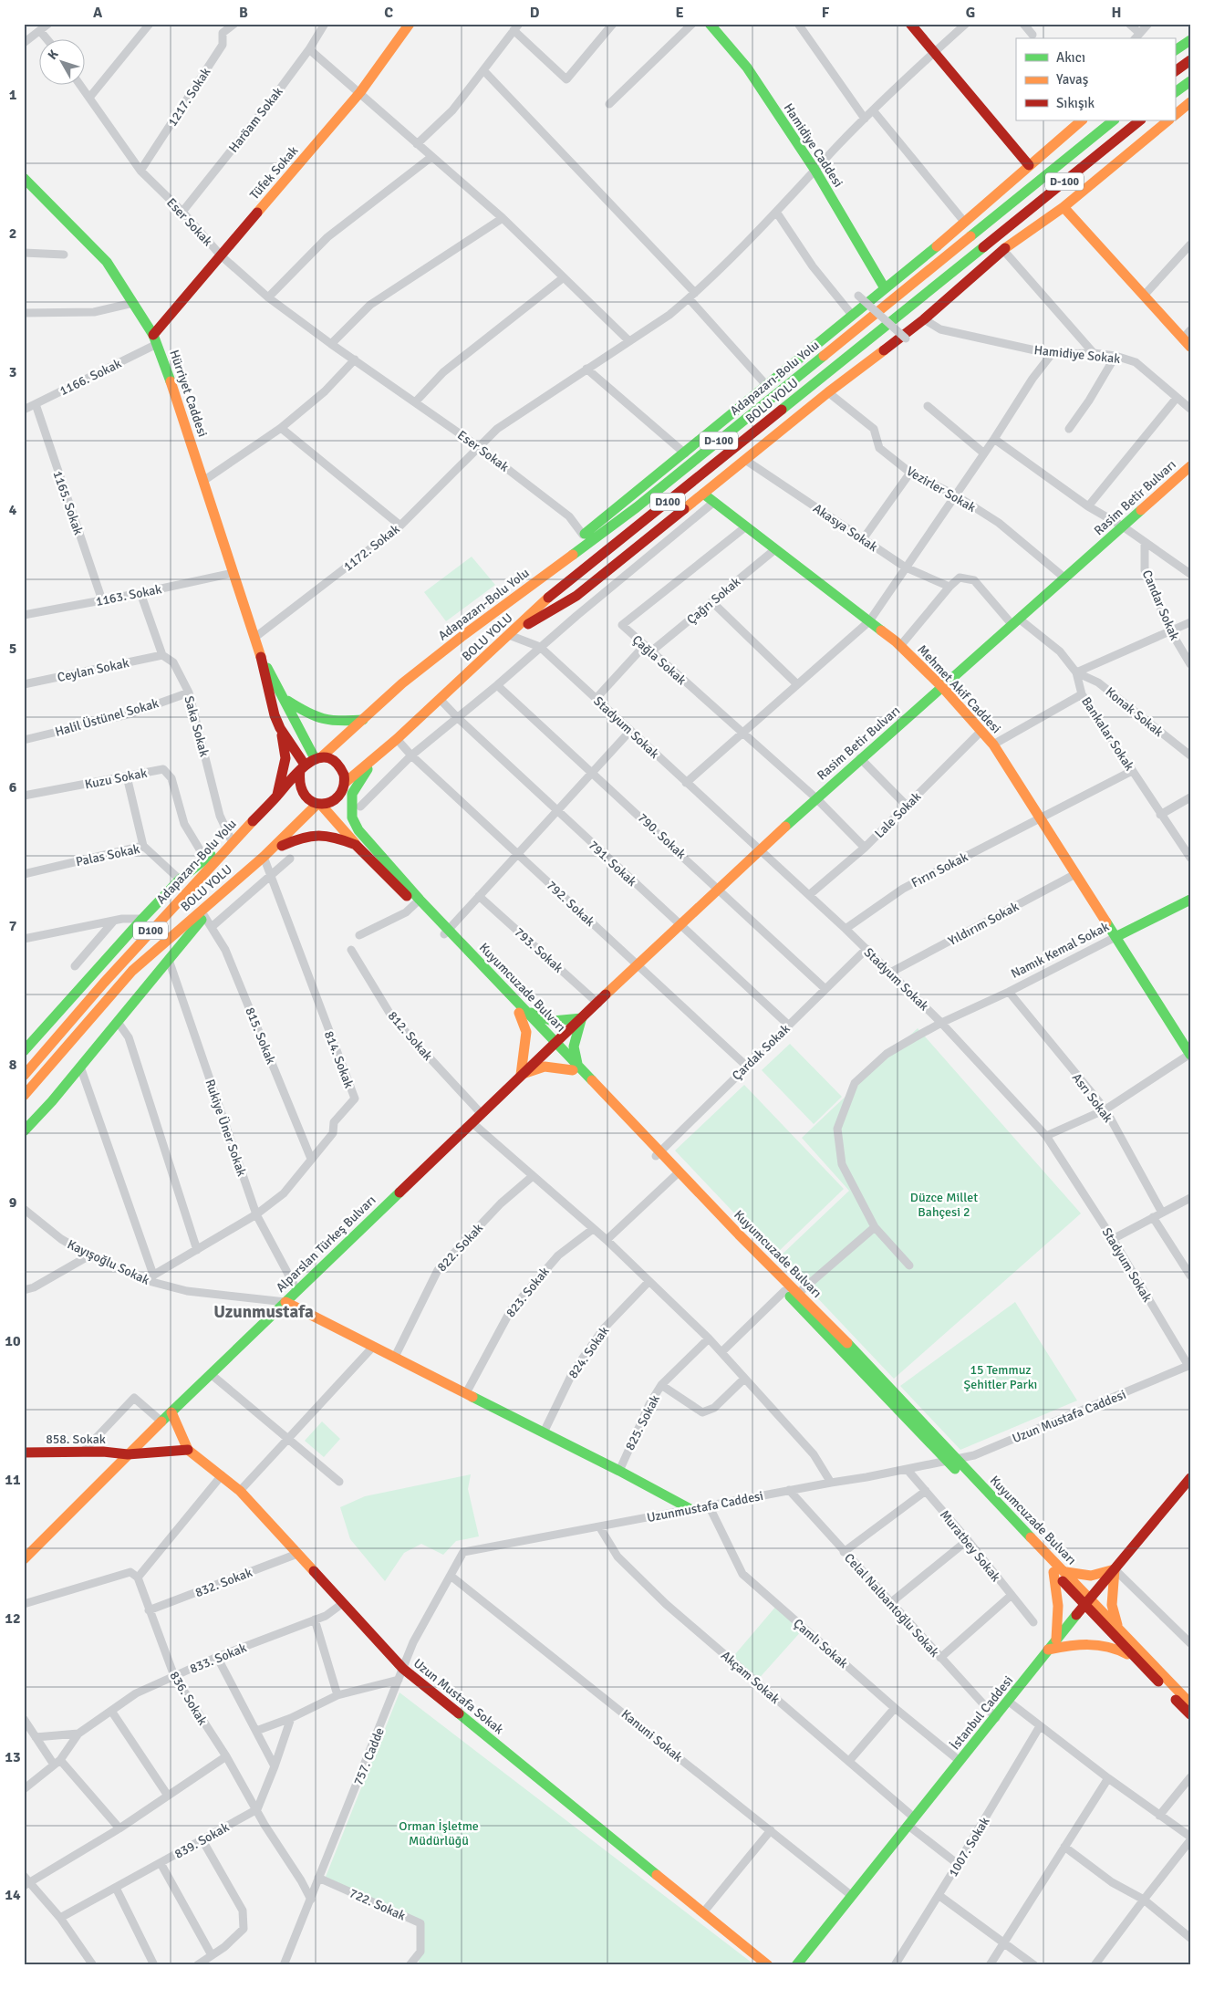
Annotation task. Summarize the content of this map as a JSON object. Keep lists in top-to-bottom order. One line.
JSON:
{"streets":{"main road":["Hamidiye Caddesi","Tüfek Sokak","D-100","Adapazarı-Bolu Yolu","Hürriyet Caddesi","BOLU YOLU","Rasim Betir Bulvarı","D100","Mehmet Akif Caddesi","Namık Kemal Sokak","Kuyumcuzade Bulvarı","Alparslan Türkeş Bulvarı","858. Sokak","Uzun Mustafa Sokak","İstanbul Caddesi"],"street":["1217. Sokak","Haröam Sokak","Eser Sokak","Hamidiye Sokak","1166. Sokak","Vezirler Sokak","1165. Sokak","Akasya Sokak","1172. Sokak","1163. Sokak","Çağrı Sokak","Candar Sokak","Çağla Sokak","Ceylan Sokak","Konak Sokak","Halil Üstünel Sokak","Saka Sokak","Stadyum Sokak","Bankalar Sokak","Kuzu Sokak","Lale Sokak","790. Sokak","Palas Sokak","791. Sokak","Fırın Sokak","792. Sokak","Yıldırım Sokak","793. Sokak","815. Sokak","812. Sokak","Çardak Sokak","814. Sokak","Asrı Sokak","Rukiye Üner Sokak","822. Sokak","Kayışoğlu Sokak","823. Sokak","824. Sokak","Uzun Mustafa Caddesi","825. Sokak","Uzunmustafa Caddesi","Muratbey Sokak","832. Sokak","Celal Nalbantoğlu Sokak","Çamlı Sokak","833. Sokak","Akçam Sokak","836. Sokak","Kanuni Sokak","757. Cadde","839. Sokak","1007. Sokak","722. Sokak"]},"crossings":[["1217. Sokak","Eser Sokak"],["Haröam Sokak","Eser Sokak"],["Hamidiye Caddesi","1172. Sokak"],["Tüfek Sokak","Eser Sokak"],["Tüfek Sokak","1166. Sokak"],["Tüfek Sokak","Hürriyet Caddesi"],["Eser Sokak","1172. Sokak"],["1166. Sokak","Hürriyet Caddesi"],["1166. Sokak","1165. Sokak"],["Adapazarı-Bolu Yolu","Hürriyet Caddesi"],["Adapazarı-Bolu Yolu","BOLU YOLU"],["Adapazarı-Bolu Yolu","D100"],["Adapazarı-Bolu Yolu","Saka Sokak"],["Adapazarı-Bolu Yolu","Kuyumcuzade Bulvarı"],["Hürriyet Caddesi","BOLU YOLU"],["Hürriyet Caddesi","D100"],["Hürriyet Caddesi","1172. Sokak"],["Hürriyet Caddesi","1163. Sokak"],["Hürriyet Caddesi","Kuyumcuzade Bulvarı"],["BOLU YOLU","D100"],["BOLU YOLU","791. Sokak"],["BOLU YOLU","792. Sokak"],["BOLU YOLU","Kuyumcuzade Bulvarı"],["BOLU YOLU","814. Sokak"],["Vezirler Sokak","Rasim Betir Bulvarı"],["Rasim Betir Bulvarı","Çağla Sokak"],["Rasim Betir Bulvarı","Mehmet Akif Caddesi"],["Rasim Betir Bulvarı","Stadyum Sokak"],["Rasim Betir Bulvarı","Bankalar Sokak"],["Rasim Betir Bulvarı","790. Sokak"],["Rasim Betir Bulvarı","791. Sokak"],["Rasim Betir Bulvarı","792. Sokak"],["Rasim Betir Bulvarı","793. Sokak"],["Rasim Betir Bulvarı","Kuyumcuzade Bulvarı"],["Rasim Betir Bulvarı","Alparslan Türkeş Bulvarı"],["D100","Kuyumcuzade Bulvarı"],["1165. Sokak","1163. Sokak"],["Akasya Sokak","Bankalar Sokak"],["1163. Sokak","Saka Sokak"],["Çağrı Sokak","Çağla Sokak"],["Çağrı Sokak","Mehmet Akif Caddesi"],["Çağla Sokak","Mehmet Akif Caddesi"],["Çağla Sokak","Lale Sokak"],["Ceylan Sokak","Saka Sokak"],["Mehmet Akif Caddesi","Lale Sokak"],["Mehmet Akif Caddesi","Fırın Sokak"],["Mehmet Akif Caddesi","Yıldırım Sokak"],["Mehmet Akif Caddesi","Namık Kemal Sokak"],["Konak Sokak","Bankalar Sokak"],["Halil Üstünel Sokak","Saka Sokak"],["Stadyum Sokak","Lale Sokak"],["Stadyum Sokak","Fırın Sokak"],["Stadyum Sokak","Yıldırım Sokak"],["Stadyum Sokak","Namık Kemal Sokak"],["Stadyum Sokak","Çardak Sokak"],["Stadyum Sokak","Uzun Mustafa Caddesi"],["Bankalar Sokak","Fırın Sokak"],["790. Sokak","Çardak Sokak"],["791. Sokak","Çardak Sokak"],["792. Sokak","Çardak Sokak"],["Namık Kemal Sokak","Asrı Sokak"],["Kuyumcuzade Bulvarı","Çardak Sokak"],["Kuyumcuzade Bulvarı","Alparslan Türkeş Bulvarı"],["Kuyumcuzade Bulvarı","Uzun Mustafa Caddesi"],["Kuyumcuzade Bulvarı","Uzunmustafa Caddesi"],["Kuyumcuzade Bulvarı","İstanbul Caddesi"],["815. Sokak","814. Sokak"],["812. Sokak","Alparslan Türkeş Bulvarı"],["814. Sokak","Rukiye Üner Sokak"],["814. Sokak","Kayışoğlu Sokak"],["Rukiye Üner Sokak","Alparslan Türkeş Bulvarı"],["Alparslan Türkeş Bulvarı","Kayışoğlu Sokak"],["Alparslan Türkeş Bulvarı","858. Sokak"],["Uzun Mustafa Caddesi","Uzunmustafa Caddesi"],["858. Sokak","Uzun Mustafa Sokak"],["Uzunmustafa Caddesi","Muratbey Sokak"],["Uzunmustafa Caddesi","Celal Nalbantoğlu Sokak"],["Uzunmustafa Caddesi","Çamlı Sokak"],["Uzunmustafa Caddesi","Akçam Sokak"],["Uzunmustafa Caddesi","757. Cadde"],["832. Sokak","Uzun Mustafa Sokak"],["832. Sokak","836. Sokak"],["Celal Nalbantoğlu Sokak","İstanbul Caddesi"],["Çamlı Sokak","İstanbul Caddesi"],["833. Sokak","Uzun Mustafa Sokak"],["833. Sokak","836. Sokak"],["Akçam Sokak","İstanbul Caddesi"],["Akçam Sokak","1007. Sokak"],["Uzun Mustafa Sokak","757. Cadde"],["836. Sokak","757. Cadde"],["836. Sokak","839. Sokak"],["İstanbul Caddesi","Kanuni Sokak"],["Kanuni Sokak","757. Cadde"],["757. Cadde","722. Sokak"]],"districts":["Uzunmustafa"],"parks":["Düzce Millet Bahçesi 2","15 Temmuz Şehitler Parkı","Orman İşletme Müdürlüğü"],"legend":["Akıcı","Yavaş","Sıkışık"],"north":"top left","grid":{"columns":["A","B","C","D","E","F","G","H"],"rows":["1","2","3","4","5","6","7","8","9","10","11","12","13","14"]}}
